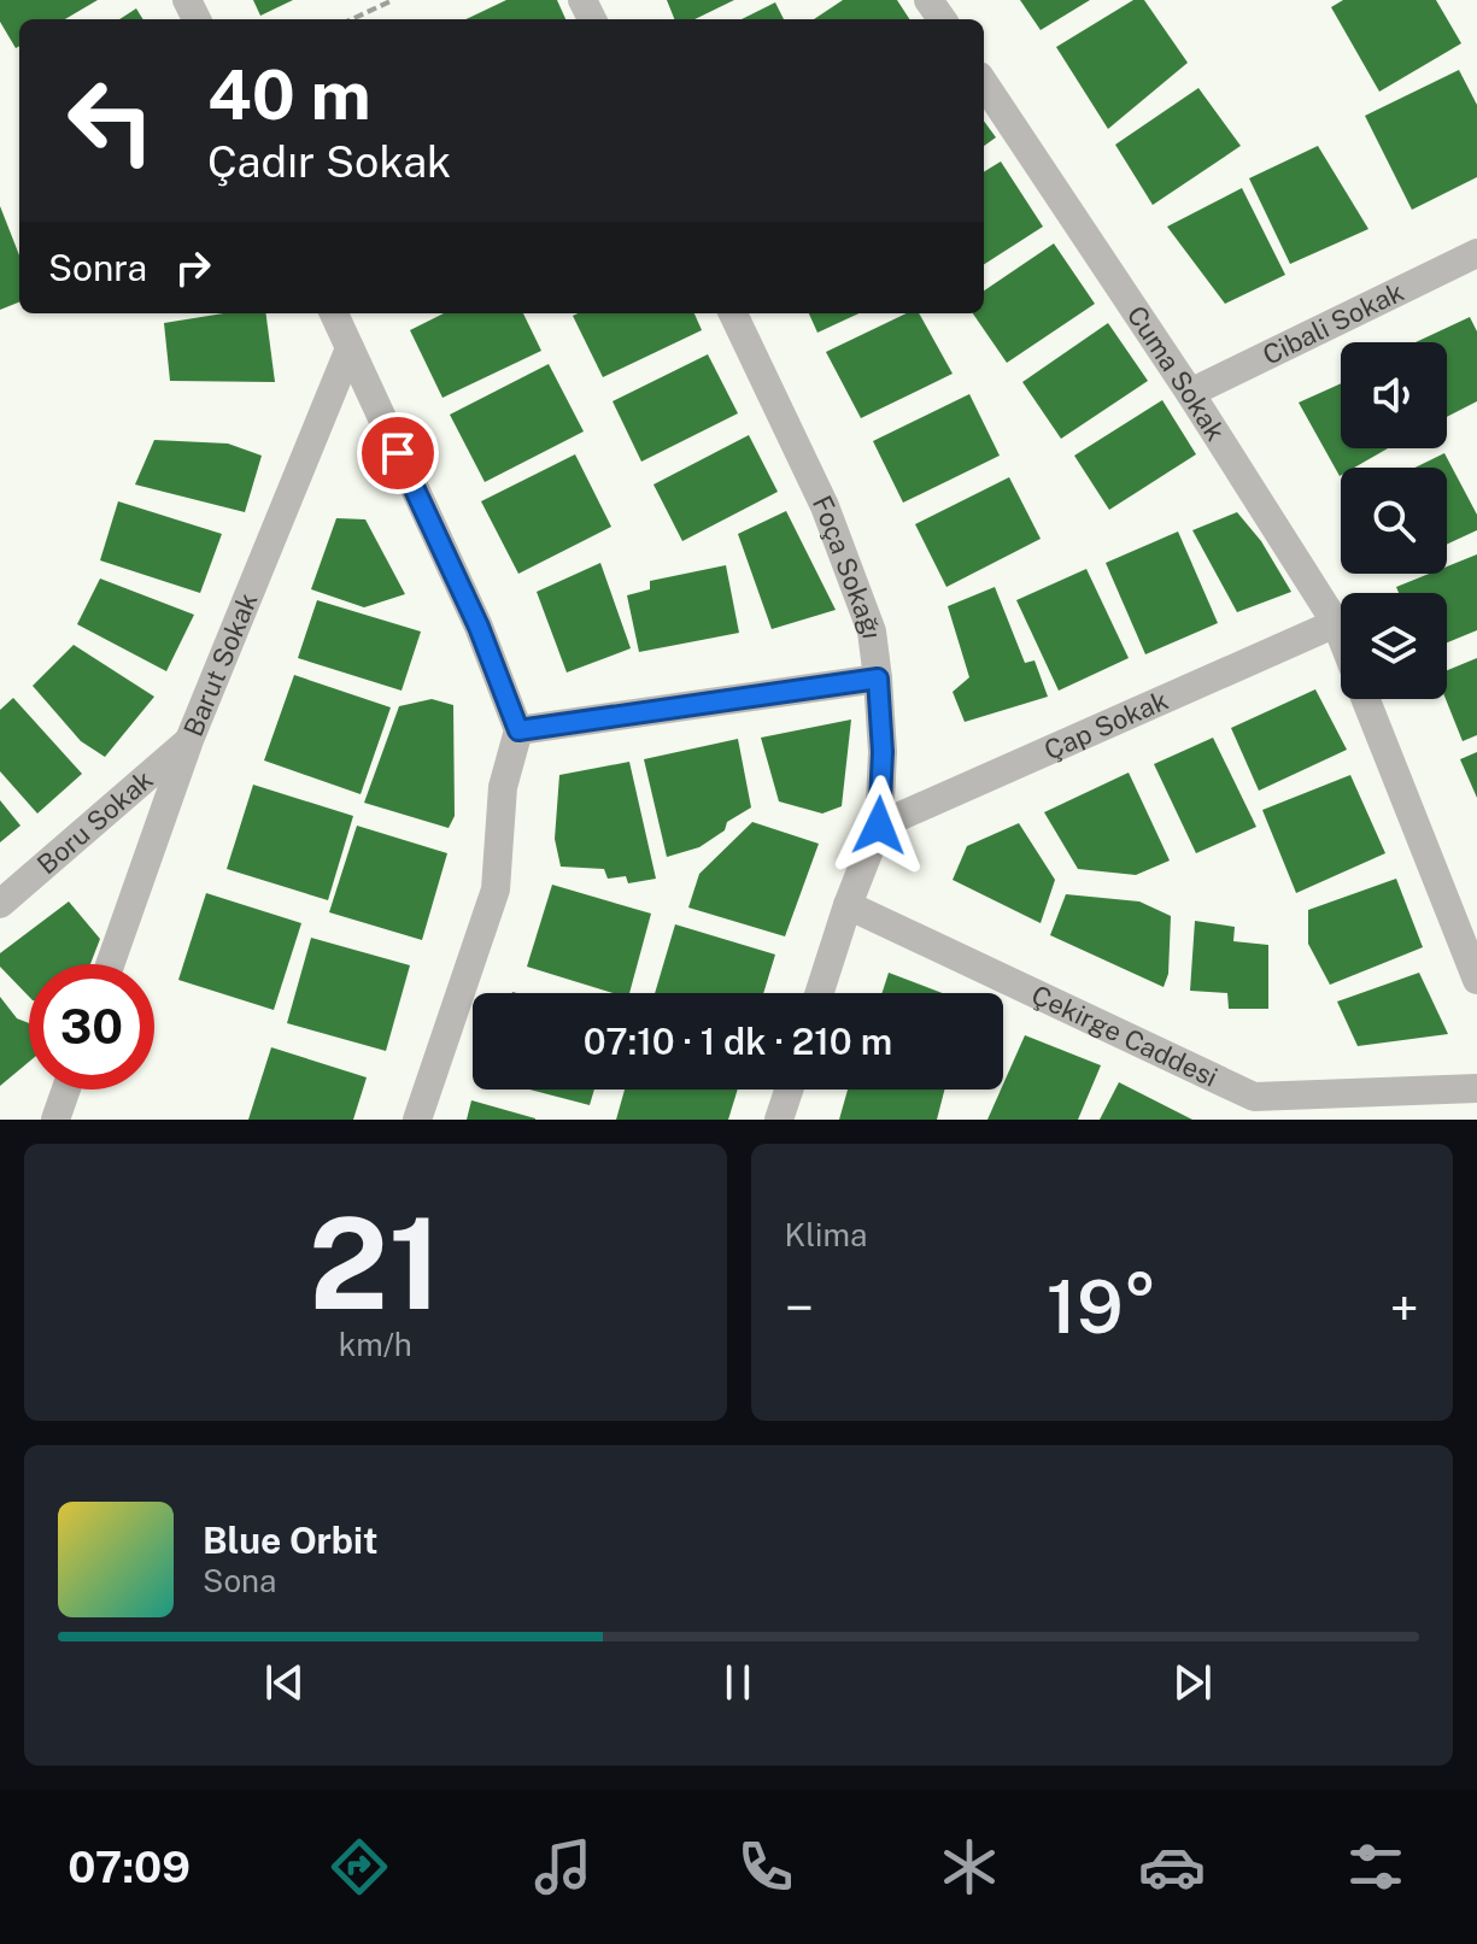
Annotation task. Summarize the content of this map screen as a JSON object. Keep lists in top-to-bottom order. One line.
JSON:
{"streets":{"street":["Cibali Sokak","Cuma Sokak","Foça Sokağı","Barut Sokak","Çap Sokak","Boru Sokak","Çekirge Caddesi"]},"crossings":[["Cibali Sokak","Cuma Sokak"],["Cuma Sokak","Çap Sokak"],["Foça Sokağı","Çap Sokak"],["Foça Sokağı","Çekirge Caddesi"],["Barut Sokak","Boru Sokak"]],"page":{"turn":["40 m","Çadır Sokak"],"then":"Sonra","limit":"30","trip":"07:10 · 1 dk · 210 m","tile":[["21","km/h"],"Klima"],"heat":["−","19°","+"],"song":["Blue Orbit","Sona"],"tabs":"07:09"}}
